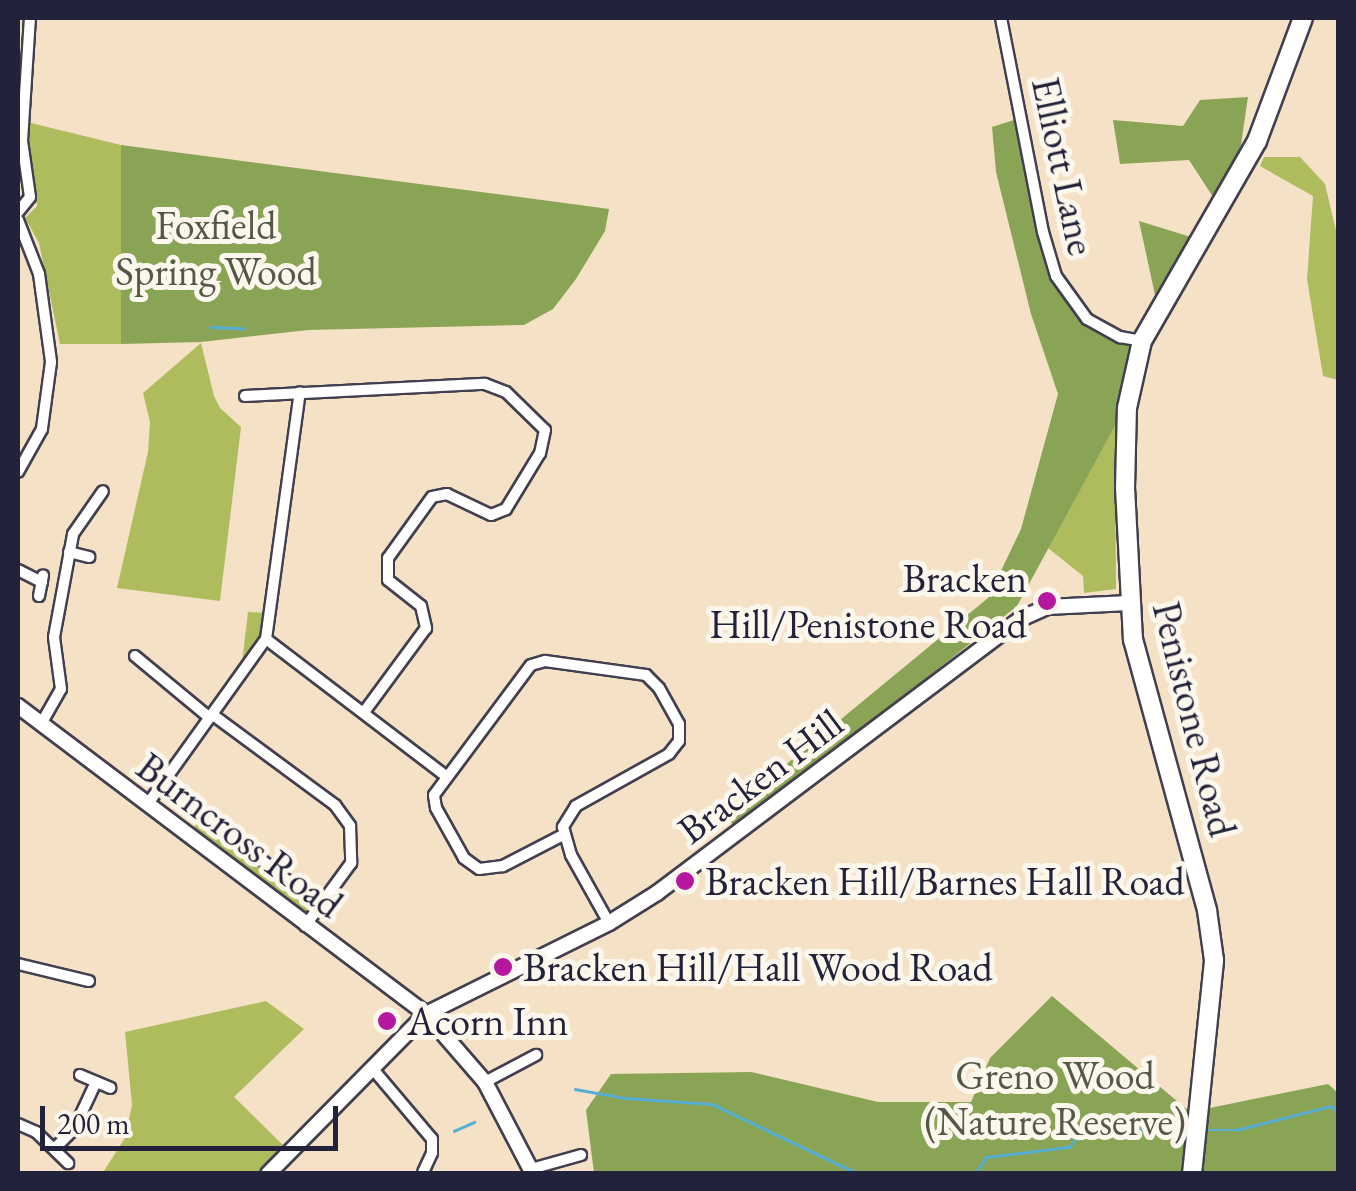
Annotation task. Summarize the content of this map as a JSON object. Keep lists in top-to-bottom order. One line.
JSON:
{"streets":{"highway":["Penistone Road"],"street":["Elliott Lane","Bracken Hill","Burncross Road"]},"crossings":[["Elliott Lane","Penistone Road"],["Penistone Road","Bracken Hill"],["Bracken Hill","Burncross Road"]],"parks":["Foxfield Spring Wood","Greno Wood (Nature Reserve)"],"places":["Bracken Hill/Penistone Road","Bracken Hill/Barnes Hall Road","Bracken Hill/Hall Wood Road","Acorn Inn"],"scale_bar":"200 m"}
